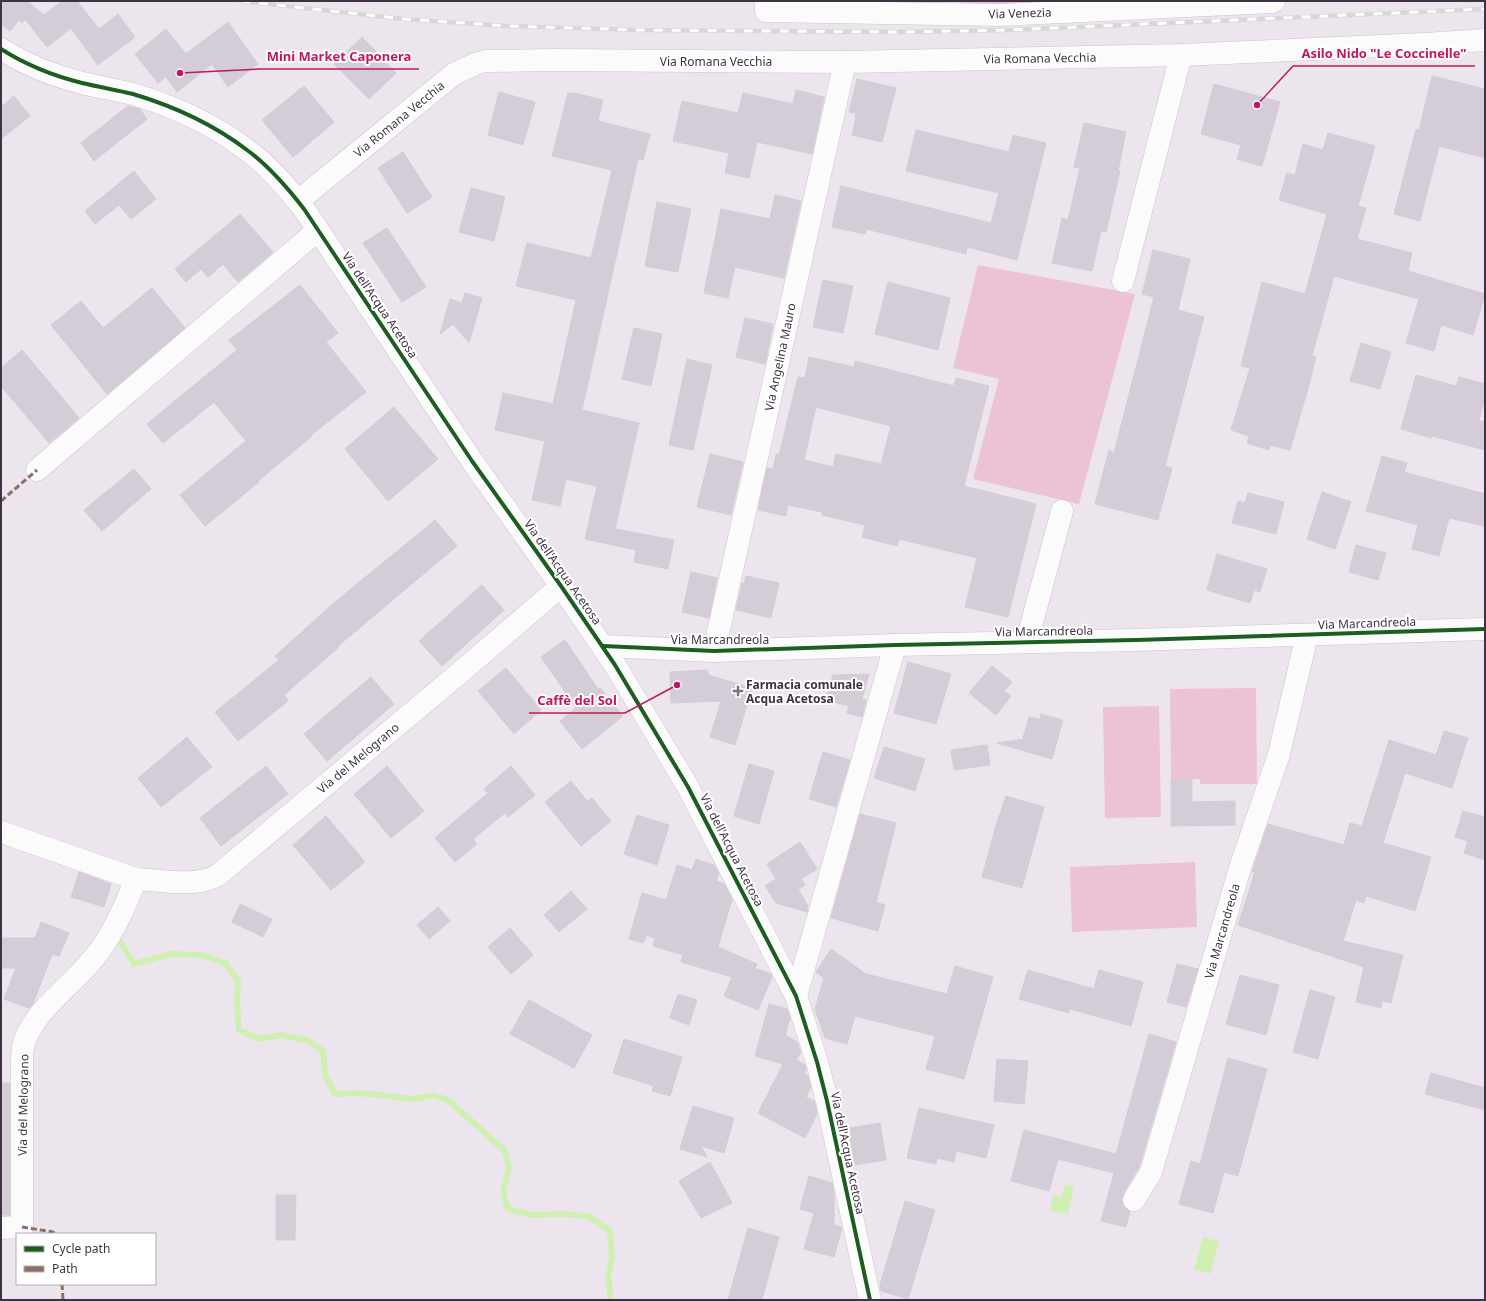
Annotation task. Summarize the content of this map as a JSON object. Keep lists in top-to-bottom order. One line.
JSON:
{"streets":{"street":["Via Venezia","Via Romana Vecchia","Via dell'Acqua Acetosa","Via Angelina Mauro","Via Marcandreola","Via del Melograno"]},"crossings":[["Via Romana Vecchia","Via dell'Acqua Acetosa"],["Via Romana Vecchia","Via Angelina Mauro"],["Via dell'Acqua Acetosa","Via Marcandreola"],["Via dell'Acqua Acetosa","Via del Melograno"],["Via Angelina Mauro","Via Marcandreola"]],"places":{"other":["Mini Market Caponera","Asilo Nido \"Le Coccinelle\"","Caffè del Sol"],"health":["Farmacia comunale Acqua Acetosa"]},"legend":["Cycle path","Path"]}
